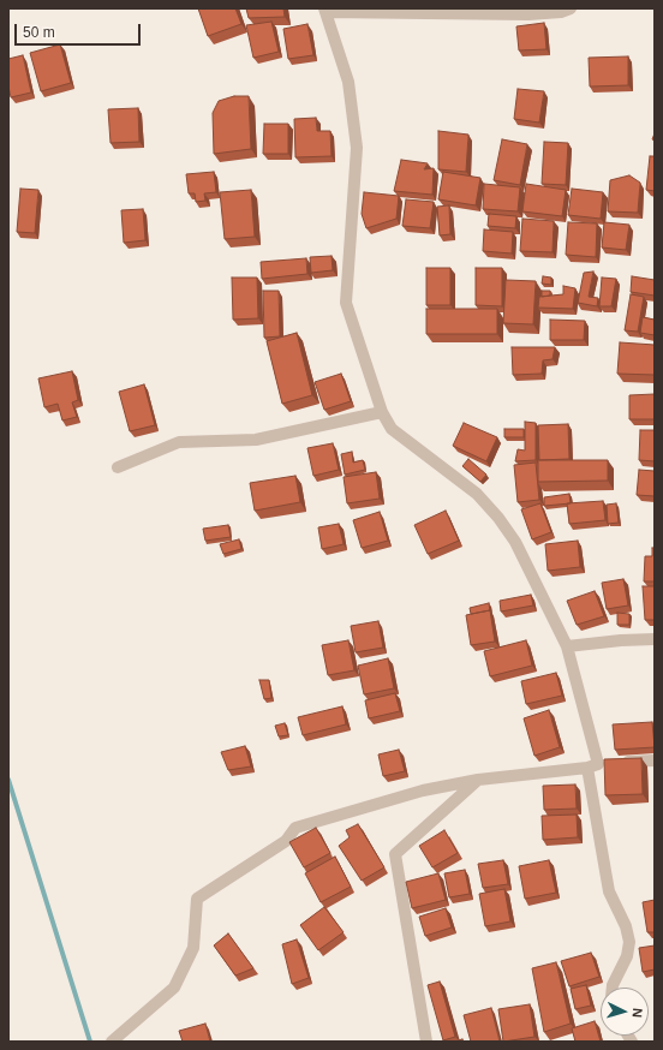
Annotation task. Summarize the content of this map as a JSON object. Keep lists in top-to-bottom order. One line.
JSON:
{"scale_bar":"50 m","north":"right"}
